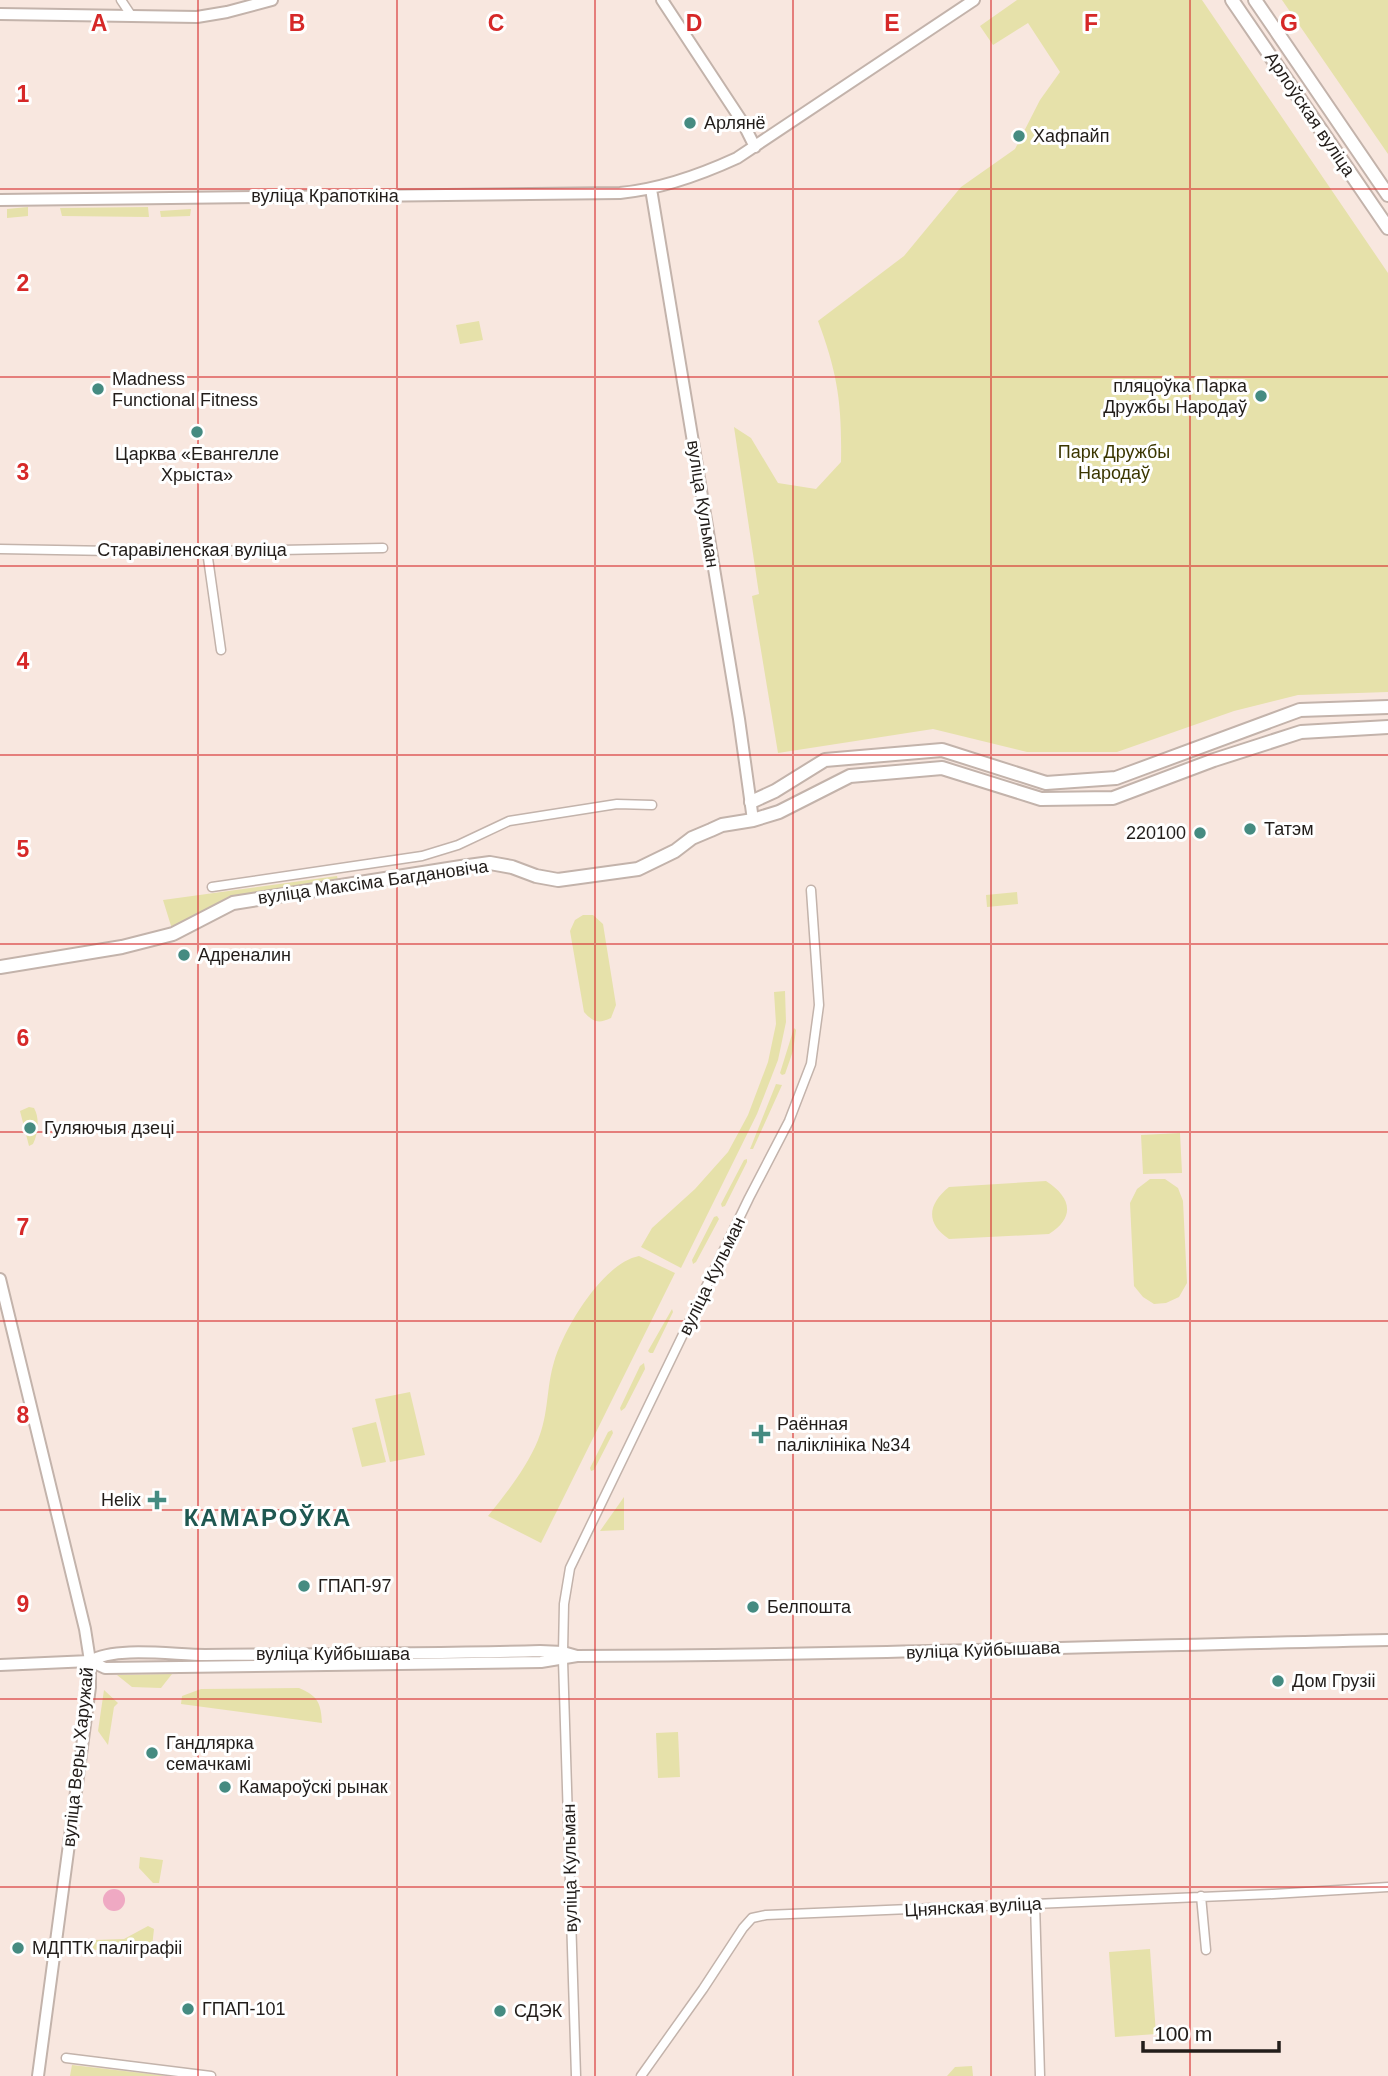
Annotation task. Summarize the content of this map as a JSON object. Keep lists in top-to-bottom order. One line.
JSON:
{"streets":{"main road":["Арлоўская вуліца","вуліца Крапоткіна","вуліца Кульман","вуліца Максіма Багдановіча","вуліца Куйбышава","вуліца Веры Харужай"],"street":["Старавіленская вуліца","Цнянская вуліца"]},"crossings":[["вуліца Крапоткіна","вуліца Кульман"],["вуліца Кульман","вуліца Максіма Багдановіча"],["вуліца Кульман","вуліца Куйбышава"],["вуліца Куйбышава","вуліца Веры Харужай"]],"districts":["КАМАРОЎКА"],"parks":["Парк Дружбы Народаў"],"places":{"other":["Арлянё","Хафпайп","Madness Functional Fitness","пляцоўка Парка Дружбы Народаў","Царква «Евангелле Хрыста»","Татэм","220100","Адреналин","Гуляючыя дзеці","ГПАП-97","Белпошта","Дом Грузіі","Гандлярка семачкамі","Камароўскі рынак","МДПТК паліграфіі","ГПАП-101","СДЭК"],"health":["Раённая паліклініка №34","Helix"]},"scale_bar":"100 m","grid":{"columns":["A","B","C","D","E","F","G"],"rows":["1","2","3","4","5","6","7","8","9"]}}
